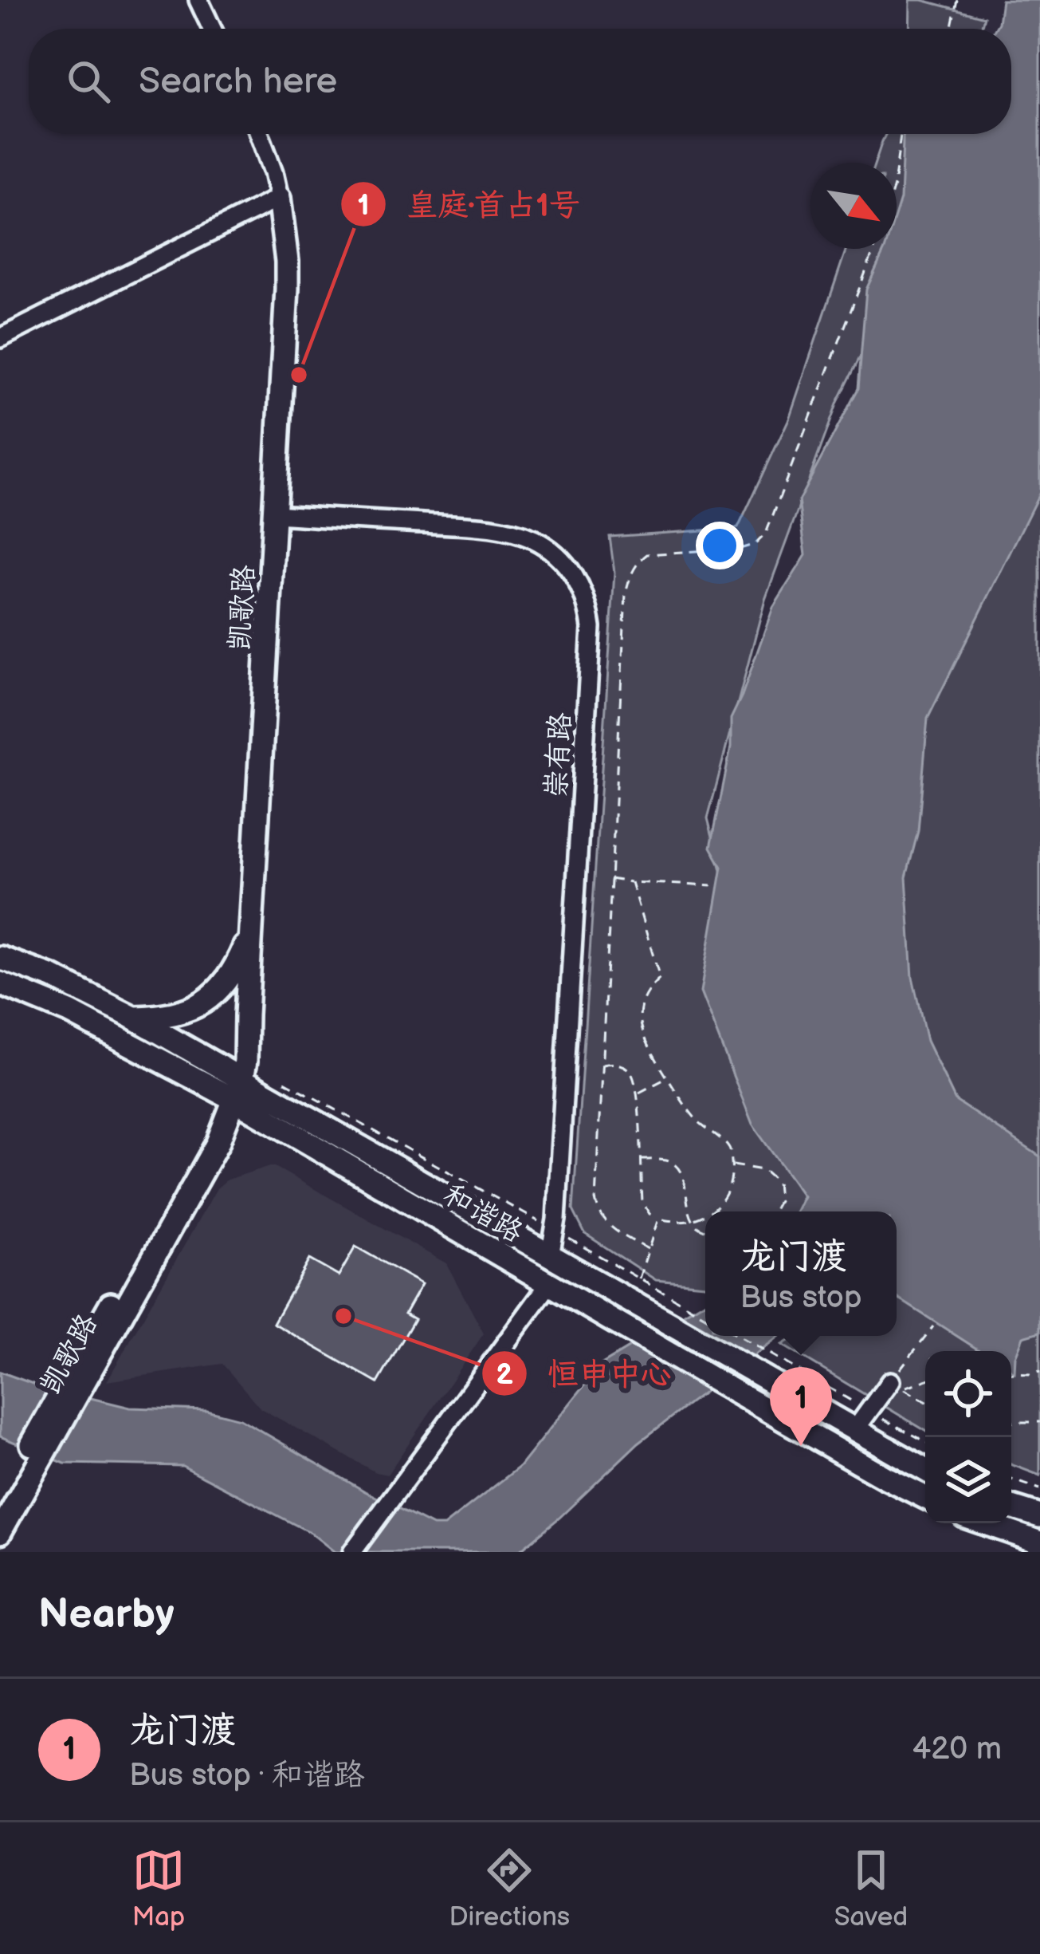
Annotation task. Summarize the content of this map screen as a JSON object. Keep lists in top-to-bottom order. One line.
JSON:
{"streets":{"main road":["凯歌路","和谐路"],"street":["崇有路"]},"crossings":[["凯歌路","崇有路"],["凯歌路","和谐路"],["崇有路","和谐路"]],"places":["皇庭·首占1号","恒申中心"],"north":"bottom right","page":{"search":"Search here","popup":["龙门渡","Bus stop"],"pins":"1","heading":"Nearby","list":[{"mark":"1","name":"龙门渡","note":"Bus stop · 和谐路","value":"420 m"}],"nav":["Map","Directions","Saved"]}}
